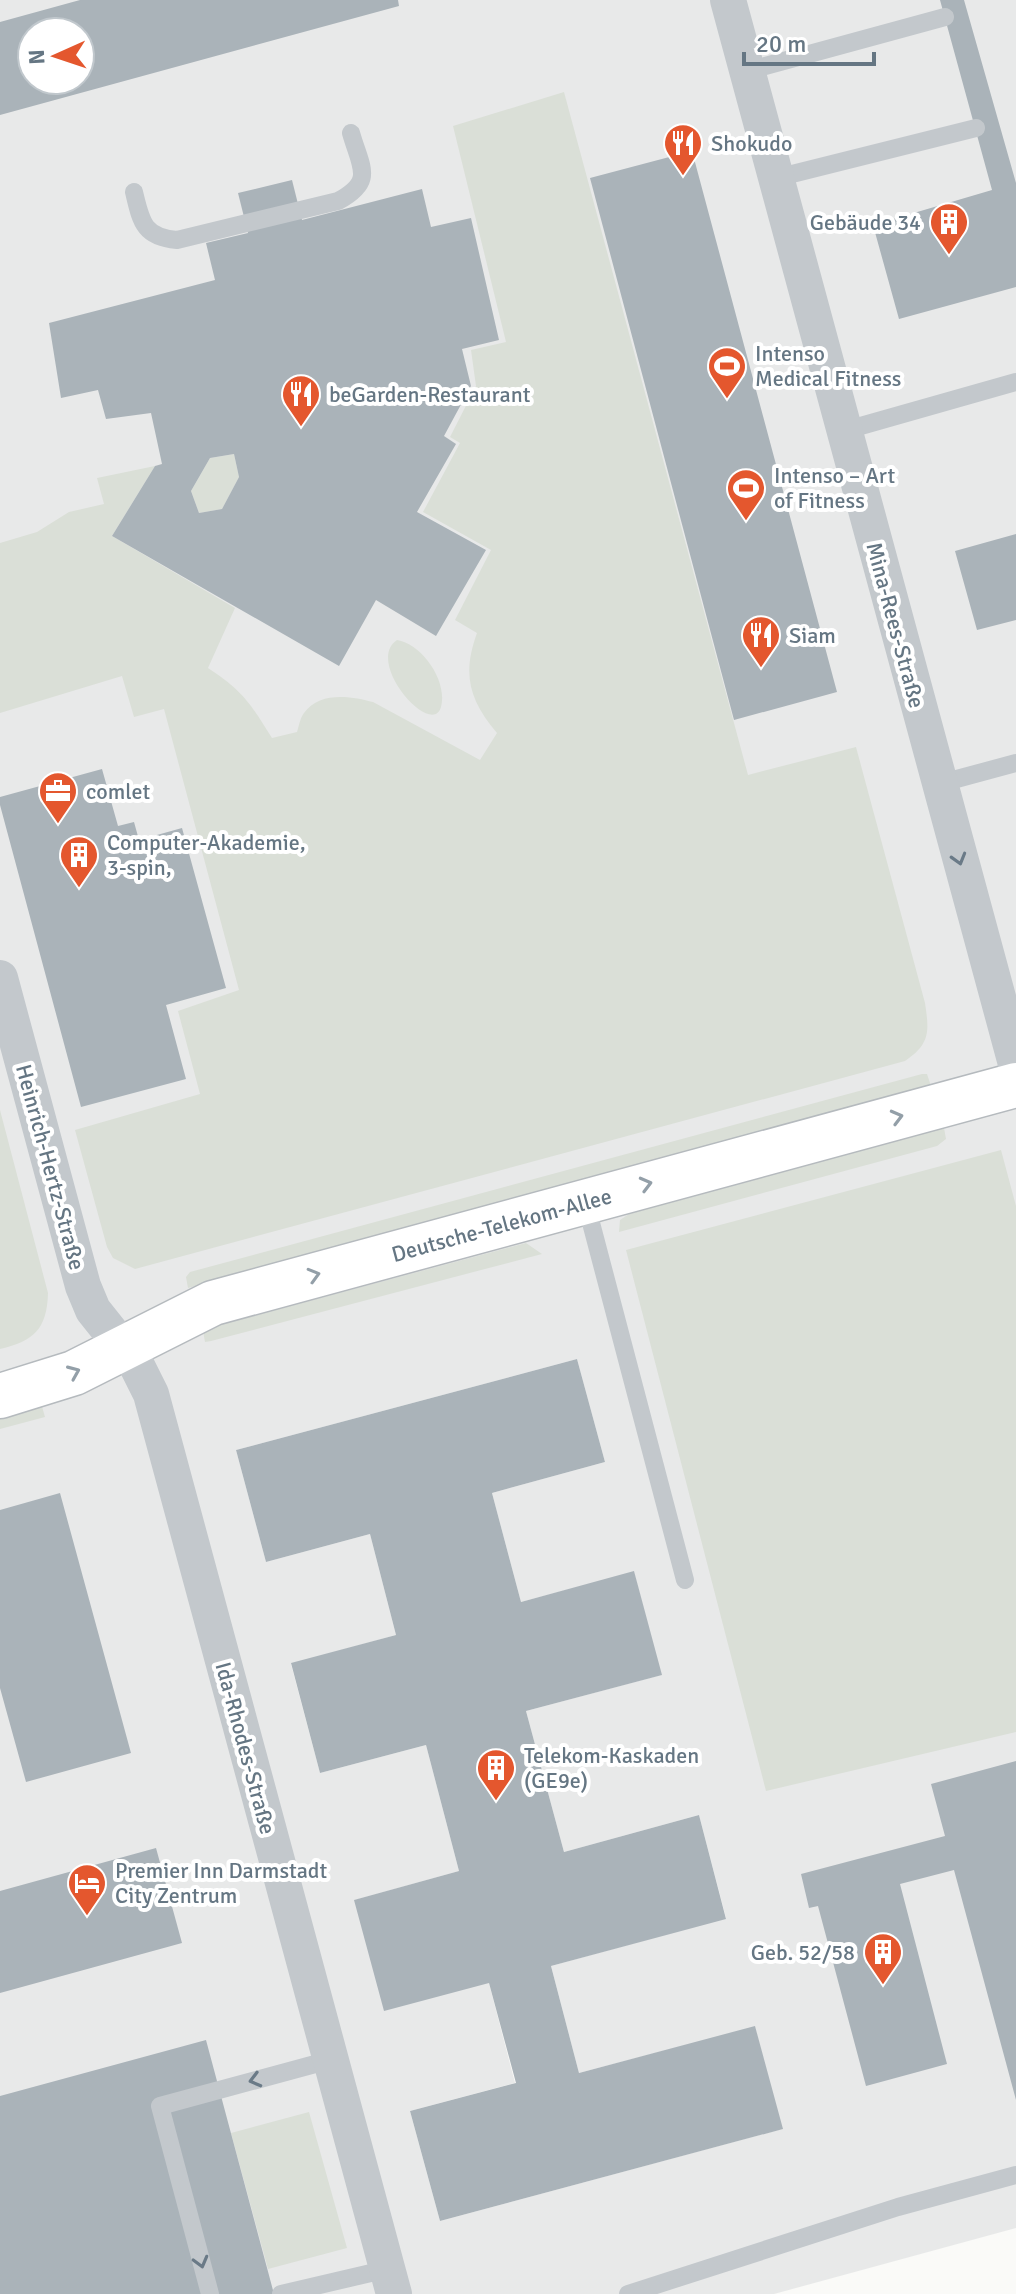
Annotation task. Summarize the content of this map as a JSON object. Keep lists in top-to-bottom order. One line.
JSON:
{"streets":{"main road":["Deutsche-Telekom-Allee"],"street":["Mina-Rees-Straße","Heinrich-Hertz-Straße","Ida-Rhodes-Straße"]},"crossings":[["Heinrich-Hertz-Straße","Deutsche-Telekom-Allee"],["Heinrich-Hertz-Straße","Ida-Rhodes-Straße"],["Deutsche-Telekom-Allee","Ida-Rhodes-Straße"]],"one_way":["Deutsche-Telekom-Allee"],"places":{"restaurant":["Shokudo","beGarden-Restaurant","Siam"],"building":["Gebäude 34","Computer-Akademie, 3-spin,","Telekom-Kaskaden (GE9e)","Geb. 52/58"],"sports":["Intenso Medical Fitness","Intenso – Art of Fitness"],"office":["comlet"],"hotel":["Premier Inn Darmstadt City Zentrum"]},"scale_bar":"20 m","north":"left"}
